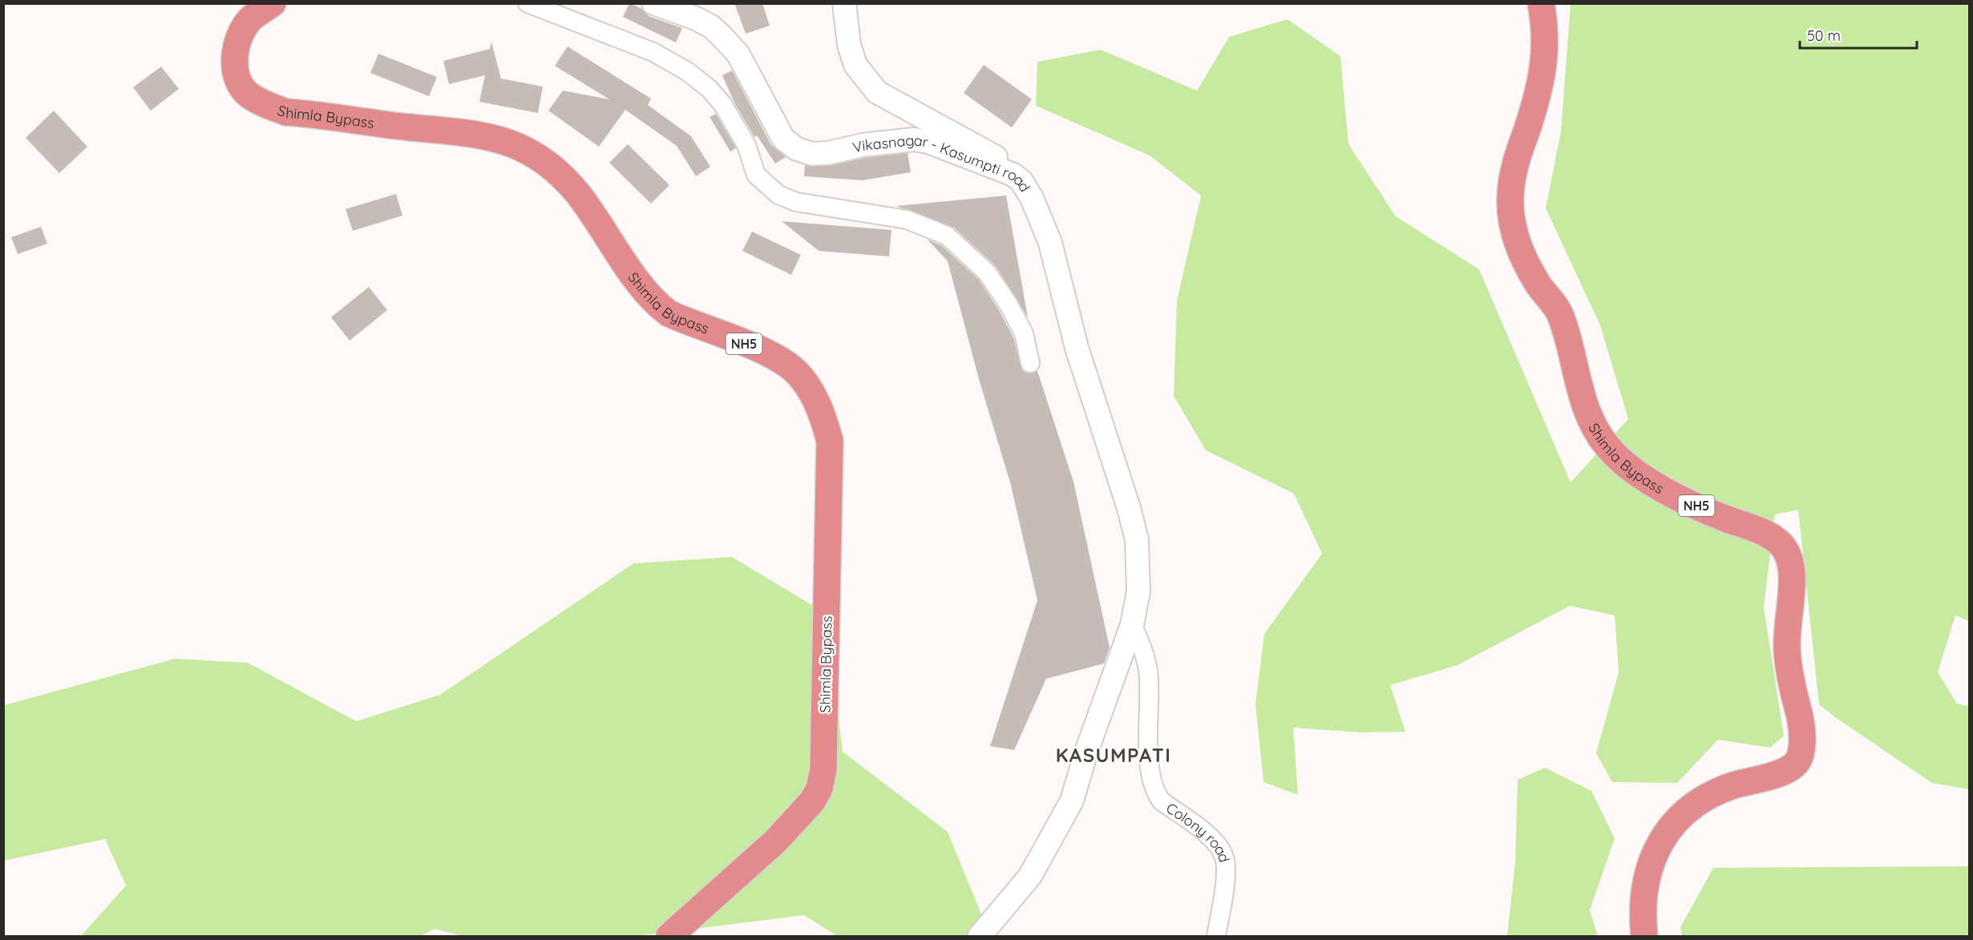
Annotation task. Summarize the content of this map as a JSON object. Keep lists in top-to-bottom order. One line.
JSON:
{"streets":{"highway":["Shimla Bypass","NH5"],"street":["Vikasnagar - Kasumpti road","Colony road"]},"crossings":[["Vikasnagar - Kasumpti road","Colony road"]],"districts":["KASUMPATI"],"scale_bar":"50 m"}
